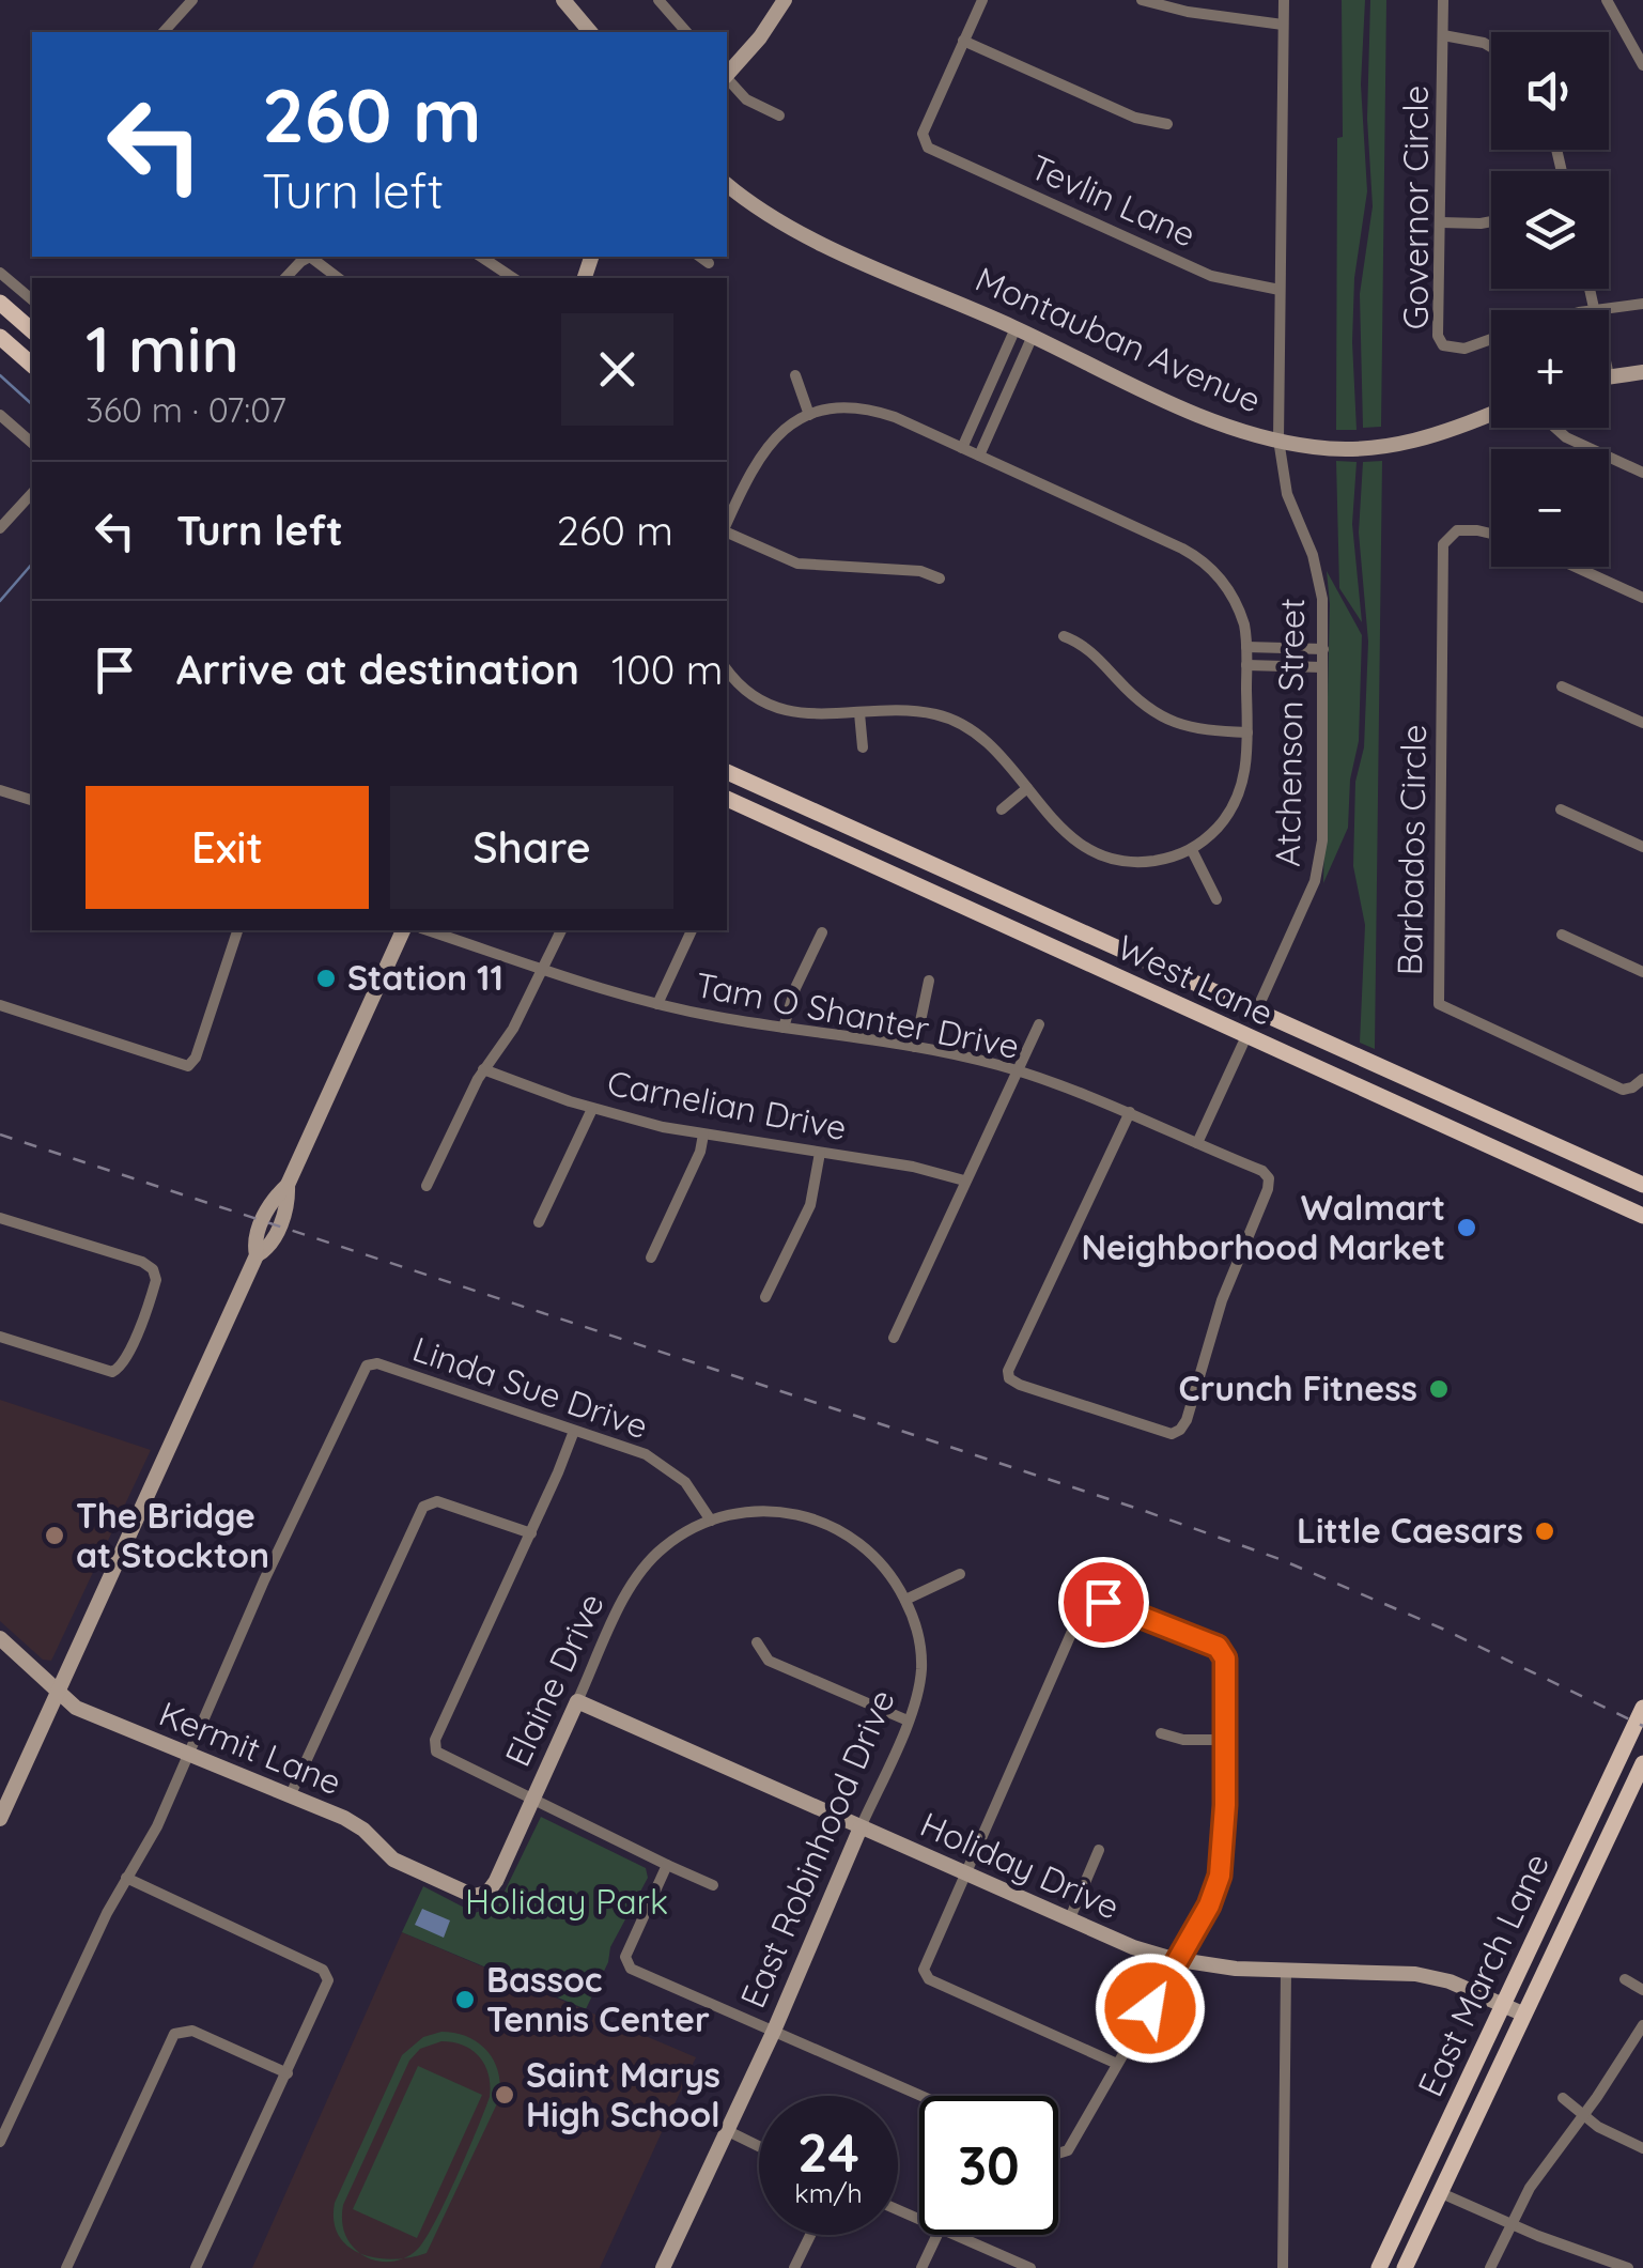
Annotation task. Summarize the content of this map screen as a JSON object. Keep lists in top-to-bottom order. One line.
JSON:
{"streets":{"main road":["West Lane","East March Lane"],"street":["Tevlin Lane","Governor Circle","Montauban Avenue","Atchenson Street","Barbados Circle","Tam O Shanter Drive","Carnelian Drive","Linda Sue Drive","Elaine Drive","Kermit Lane","East Robinhood Drive","Holiday Drive"]},"crossings":[["Tevlin Lane","Atchenson Street"],["Montauban Avenue","Atchenson Street"],["Atchenson Street","West Lane"],["Linda Sue Drive","Elaine Drive"],["Linda Sue Drive","Kermit Lane"],["Linda Sue Drive","East Robinhood Drive"],["Linda Sue Drive","Holiday Drive"],["Elaine Drive","Kermit Lane"],["Elaine Drive","East Robinhood Drive"],["Elaine Drive","Holiday Drive"],["East Robinhood Drive","Holiday Drive"],["Holiday Drive","East March Lane"]],"parks":["Holiday Park"],"places":["Station 11","Walmart Neighborhood Market","Crunch Fitness","Little Caesars","The Bridge at Stockton","Bassoc Tennis Center","Saint Marys High School"],"page":{"map_buttons":["+","−"],"turn":["260 m","Turn left"],"heading":["1 min","360 m · 07:07"],"list":[{"name":"Turn left","value":"260 m"},{"name":"Arrive at destination","value":"100 m"}],"buttons":["Exit","Share"],"speed":"24 km/h","limit":"30"}}
